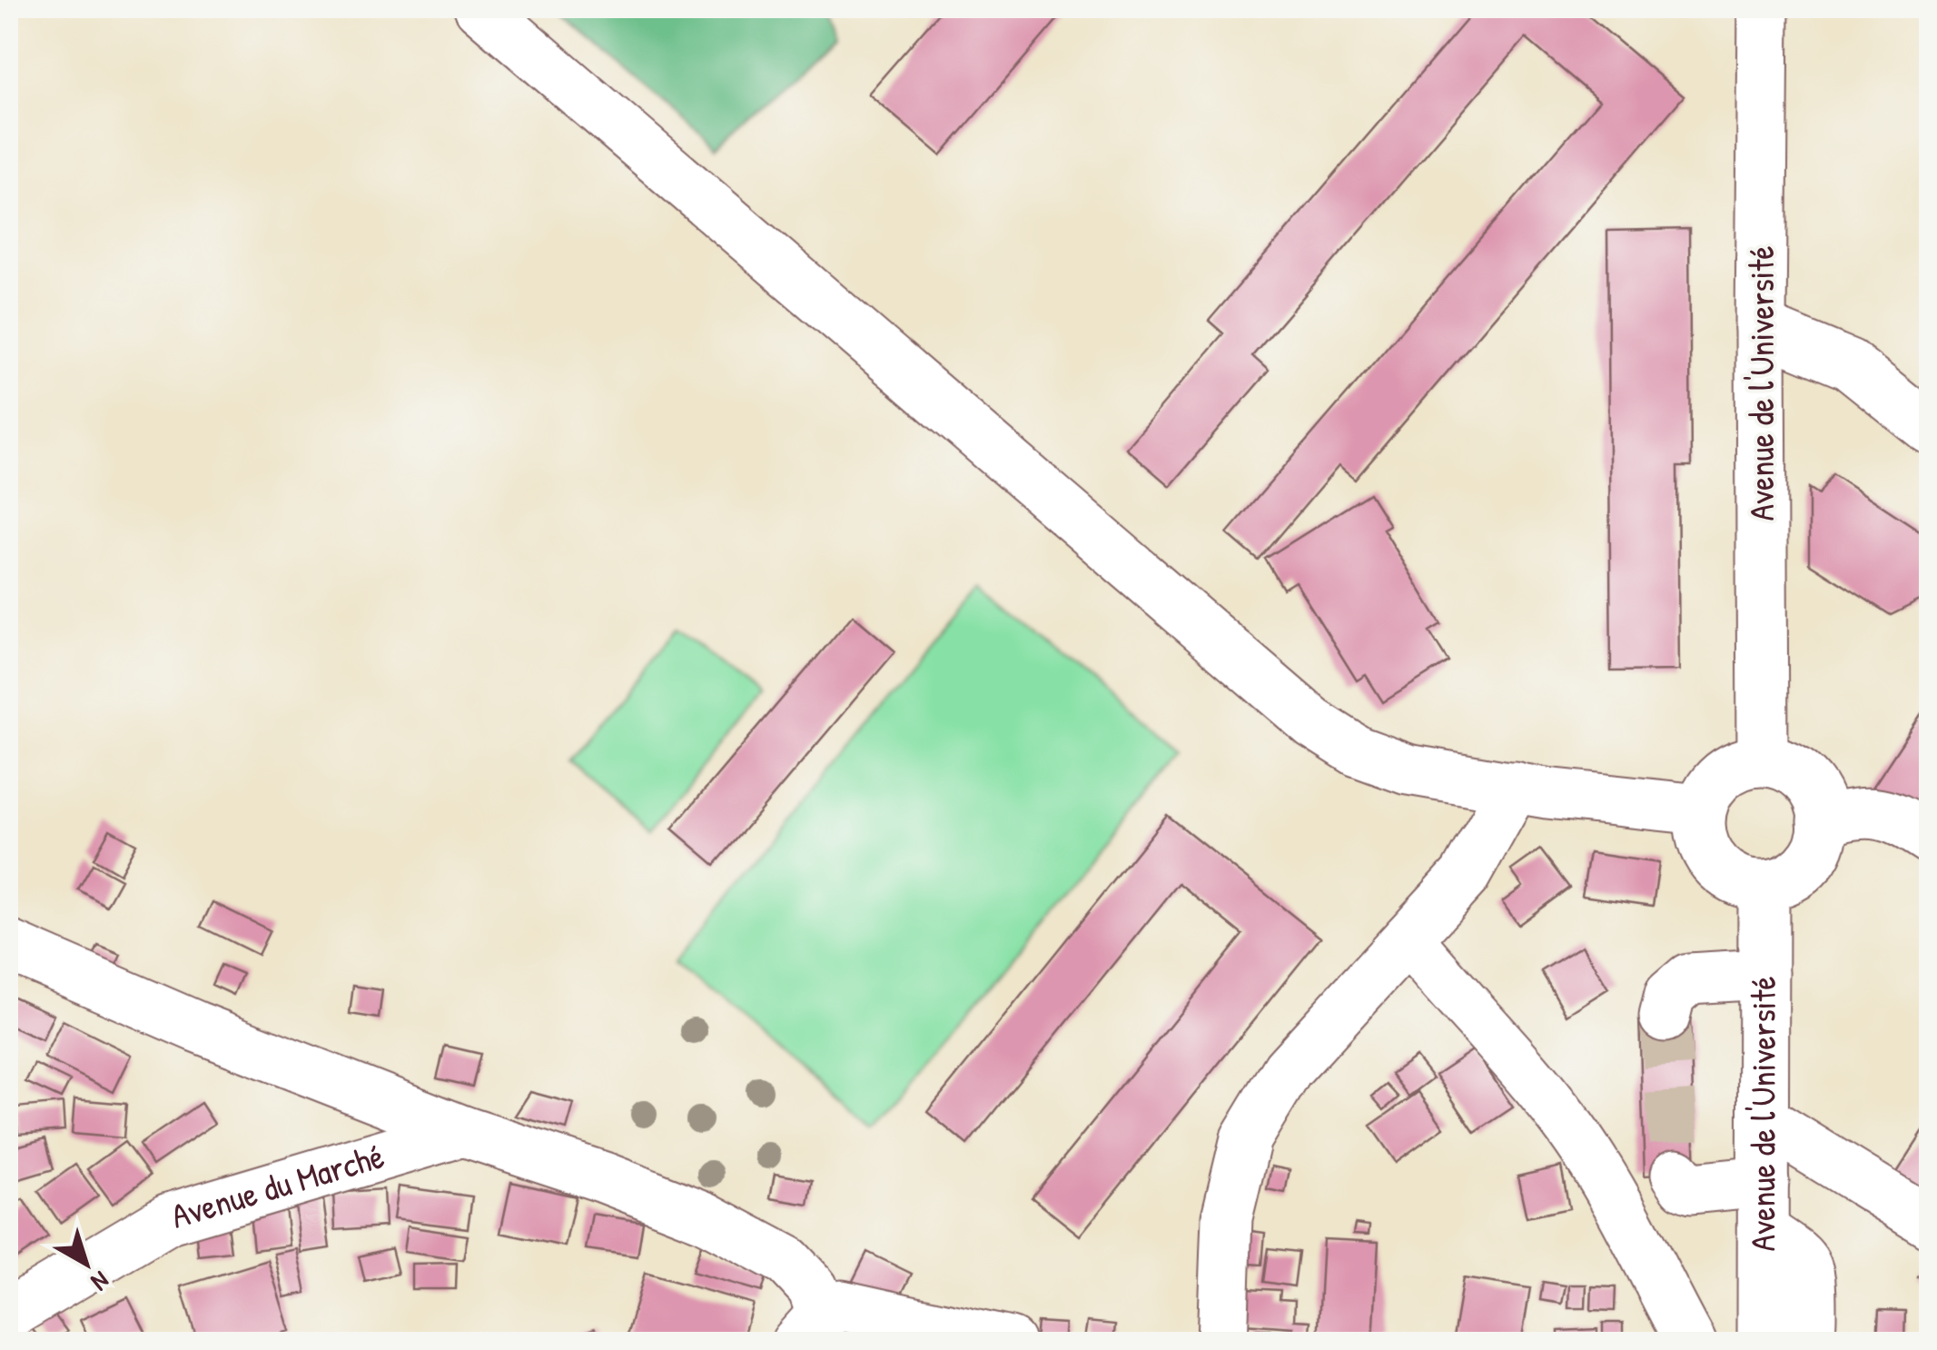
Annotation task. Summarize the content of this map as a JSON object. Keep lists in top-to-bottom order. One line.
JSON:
{"streets":{"street":["Avenue de l'Université","Avenue du Marché"]},"north":"bottom right"}
